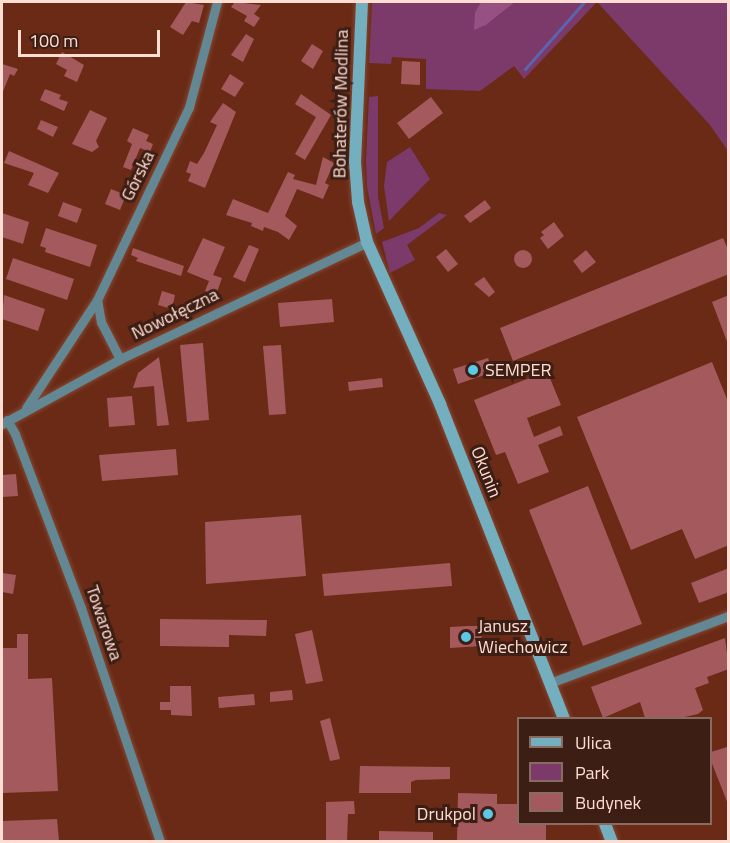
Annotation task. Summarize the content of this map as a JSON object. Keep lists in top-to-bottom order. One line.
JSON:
{"streets":{"main road":["Bohaterów Modlina","Okunin"],"street":["Górska","Nowołęczna","Towarowa"]},"crossings":[["Bohaterów Modlina","Nowołęczna"],["Bohaterów Modlina","Okunin"],["Górska","Nowołęczna"],["Nowołęczna","Okunin"],["Nowołęczna","Towarowa"]],"places":["SEMPER","Janusz Wiechowicz","Drukpol"],"legend":["Ulica","Park","Budynek"],"scale_bar":"100 m"}
